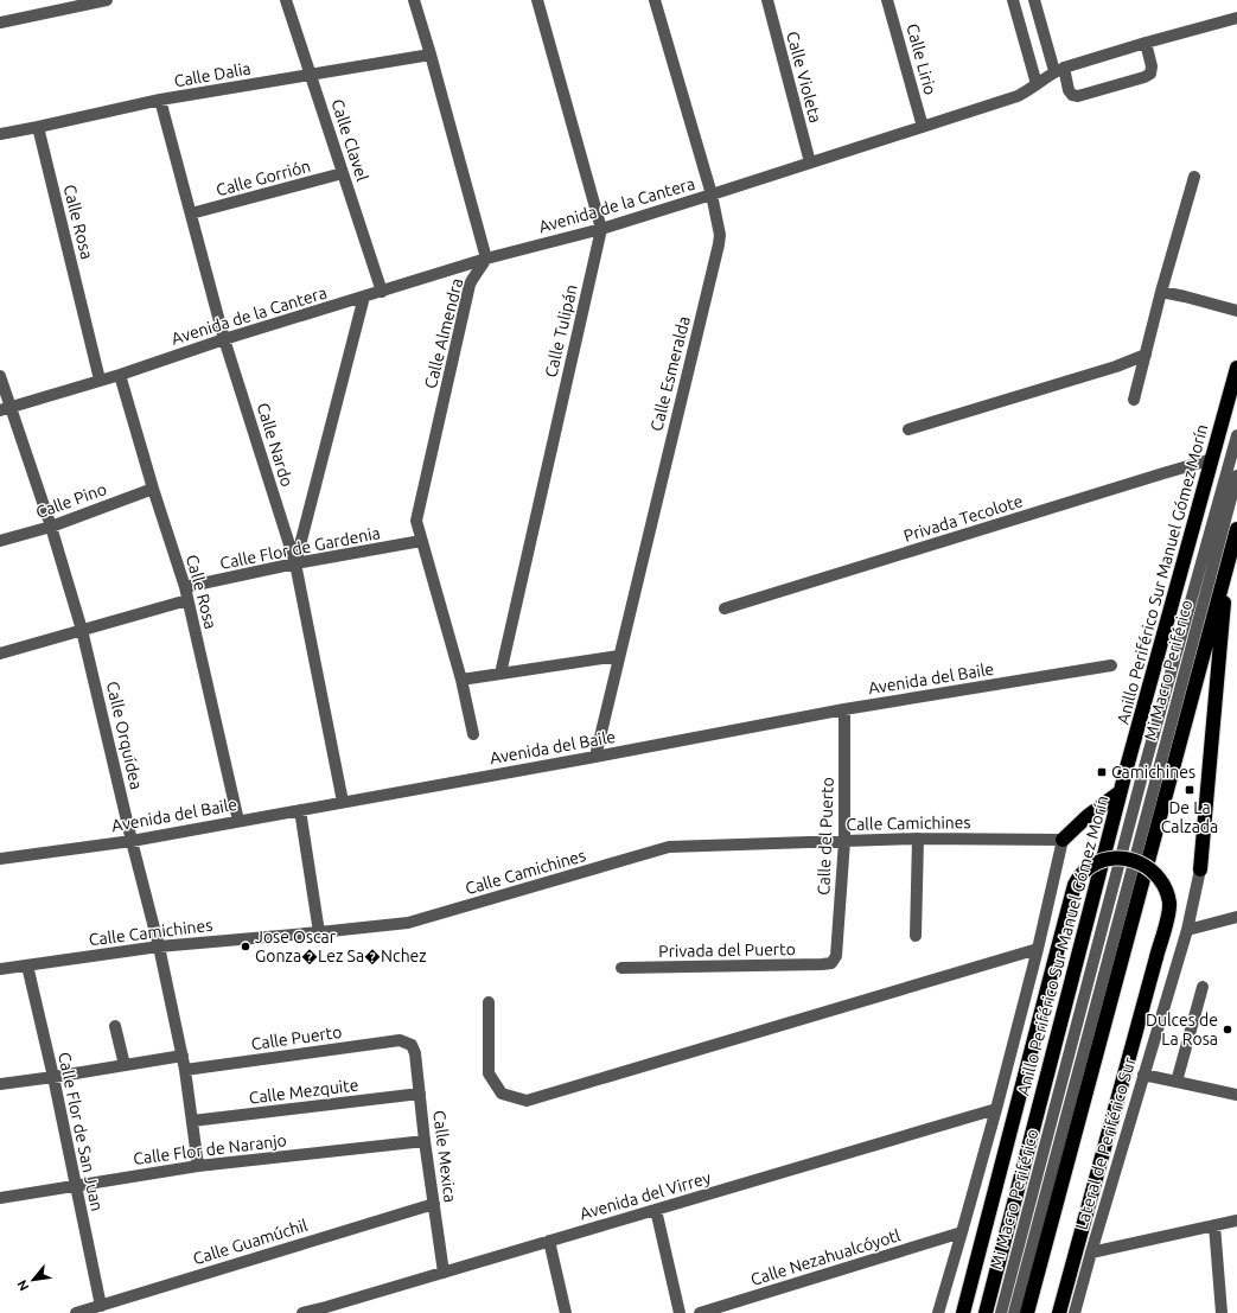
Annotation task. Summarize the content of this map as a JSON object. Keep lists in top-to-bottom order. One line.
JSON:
{"streets":{"highway":["Anillo Periférico Sur Manuel Gómez Morín"],"street":["Calle Lirio","Calle Dalia","Calle Violeta","Calle Clavel","Calle Gorrión","Avenida de la Cantera","Calle Rosa","Calle Tulipán","Calle Almendra","Calle Esmeralda","Calle Nardo","Calle Pino","Privada Tecolote","Calle Flor de Gardenia","Mi Macro Periférico","Avenida del Baile","Calle Orquídea","Calle Camichines","Calle del Puerto","Privada del Puerto","Calle Puerto","Calle Mezquite","Calle Flor de San Juan","Lateral de Periférico Sur","Calle Flor de Naranjo","Calle Mexica","Avenida del Virrey","Calle Guamúchil","Calle Nezahualcóyotl"]},"crossings":[["Calle Lirio","Avenida de la Cantera"],["Calle Dalia","Calle Clavel"],["Calle Dalia","Calle Rosa"],["Calle Dalia","Calle Nardo"],["Calle Violeta","Avenida de la Cantera"],["Calle Clavel","Calle Gorrión"],["Calle Clavel","Avenida de la Cantera"],["Calle Gorrión","Calle Nardo"],["Avenida de la Cantera","Calle Rosa"],["Avenida de la Cantera","Calle Tulipán"],["Avenida de la Cantera","Calle Almendra"],["Avenida de la Cantera","Calle Esmeralda"],["Avenida de la Cantera","Calle Nardo"],["Avenida de la Cantera","Calle Orquídea"],["Calle Rosa","Calle Pino"],["Calle Rosa","Calle Flor de Gardenia"],["Calle Rosa","Avenida del Baile"],["Calle Almendra","Calle Flor de Gardenia"],["Calle Esmeralda","Avenida del Baile"],["Calle Nardo","Calle Flor de Gardenia"],["Calle Nardo","Avenida del Baile"],["Calle Pino","Calle Orquídea"],["Privada Tecolote","Anillo Periférico Sur Manuel Gómez Morín"],["Avenida del Baile","Calle Orquídea"],["Avenida del Baile","Calle del Puerto"],["Calle Orquídea","Calle Camichines"],["Calle Orquídea","Calle Puerto"],["Calle Orquídea","Calle Mezquite"],["Calle Orquídea","Calle Flor de Naranjo"],["Calle Camichines","Calle del Puerto"],["Calle Camichines","Calle Flor de San Juan"],["Calle del Puerto","Privada del Puerto"],["Calle Puerto","Calle Mexica"],["Calle Mezquite","Calle Mexica"],["Calle Flor de San Juan","Calle Flor de Naranjo"],["Calle Flor de San Juan","Calle Guamúchil"],["Calle Flor de Naranjo","Calle Mexica"],["Calle Mexica","Avenida del Virrey"],["Calle Mexica","Calle Guamúchil"]],"places":{"transit":["Camichines","De La Calzada"],"other":["Jose Oscar Gonza�Lez Sa�Nchez","Dulces de La Rosa"]},"north":"bottom left"}
